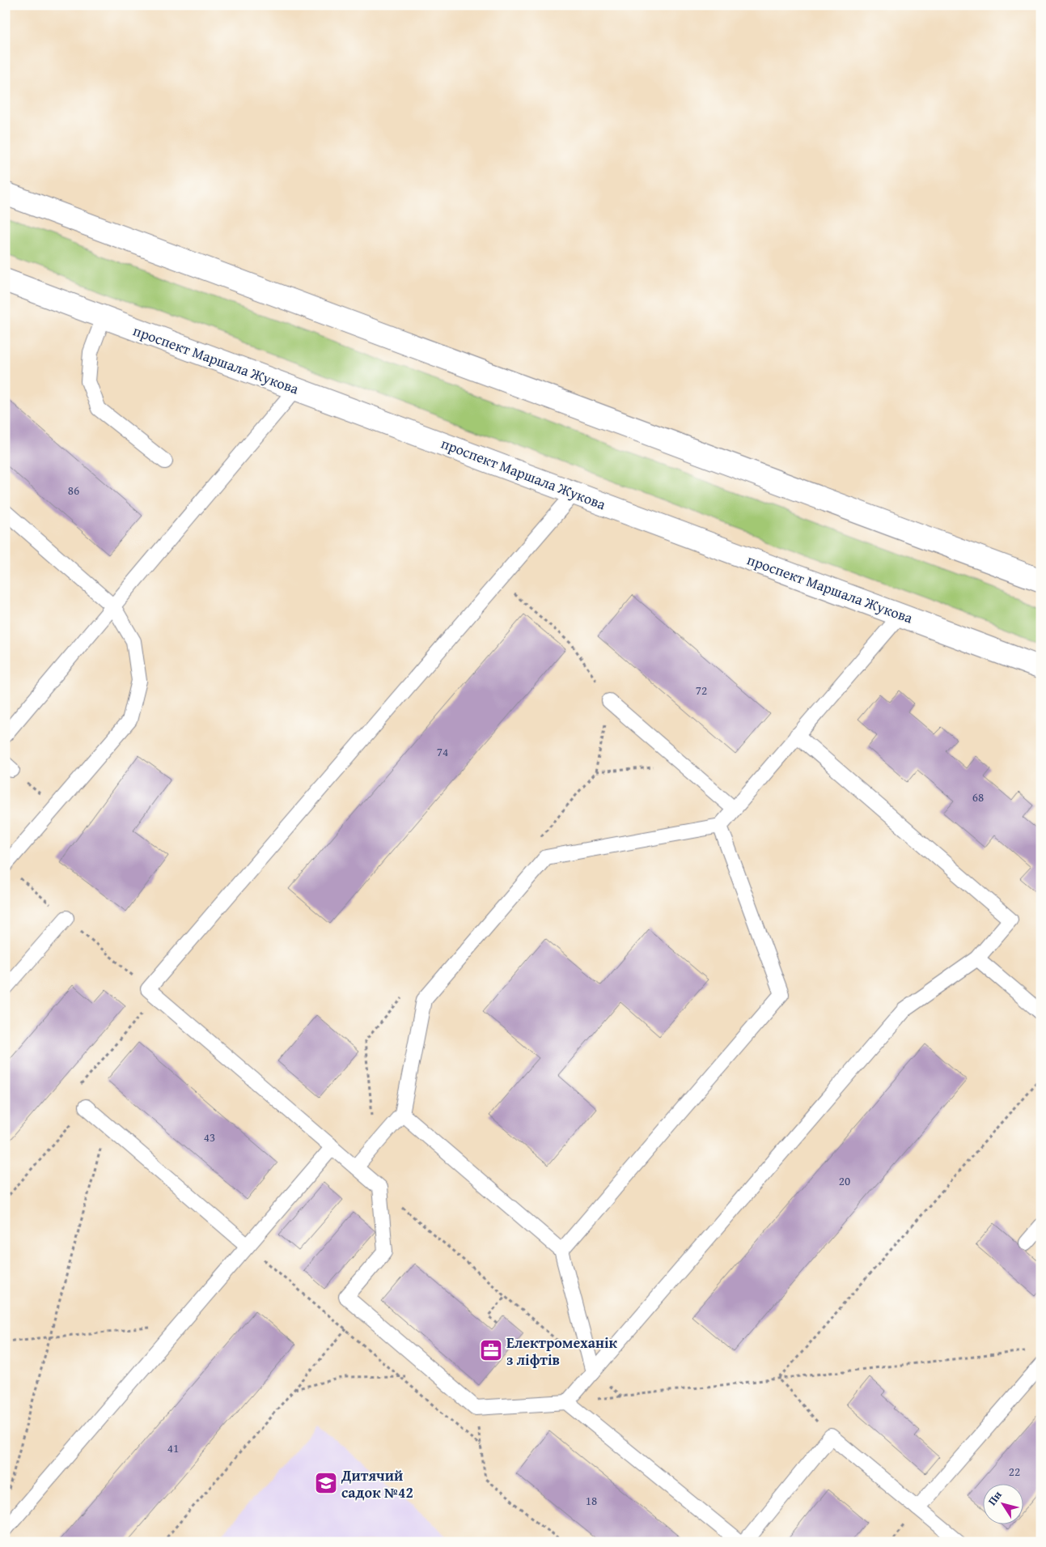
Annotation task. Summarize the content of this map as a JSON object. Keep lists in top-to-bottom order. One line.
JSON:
{"streets":{"street":["проспект Маршала Жукова"]},"places":{"office":["Електромеханік з ліфтів"],"school or university":["Дитячий садок №42"]},"house_numbers":["86","72","74","68","43","20","41","22","18"],"north":"top left"}
